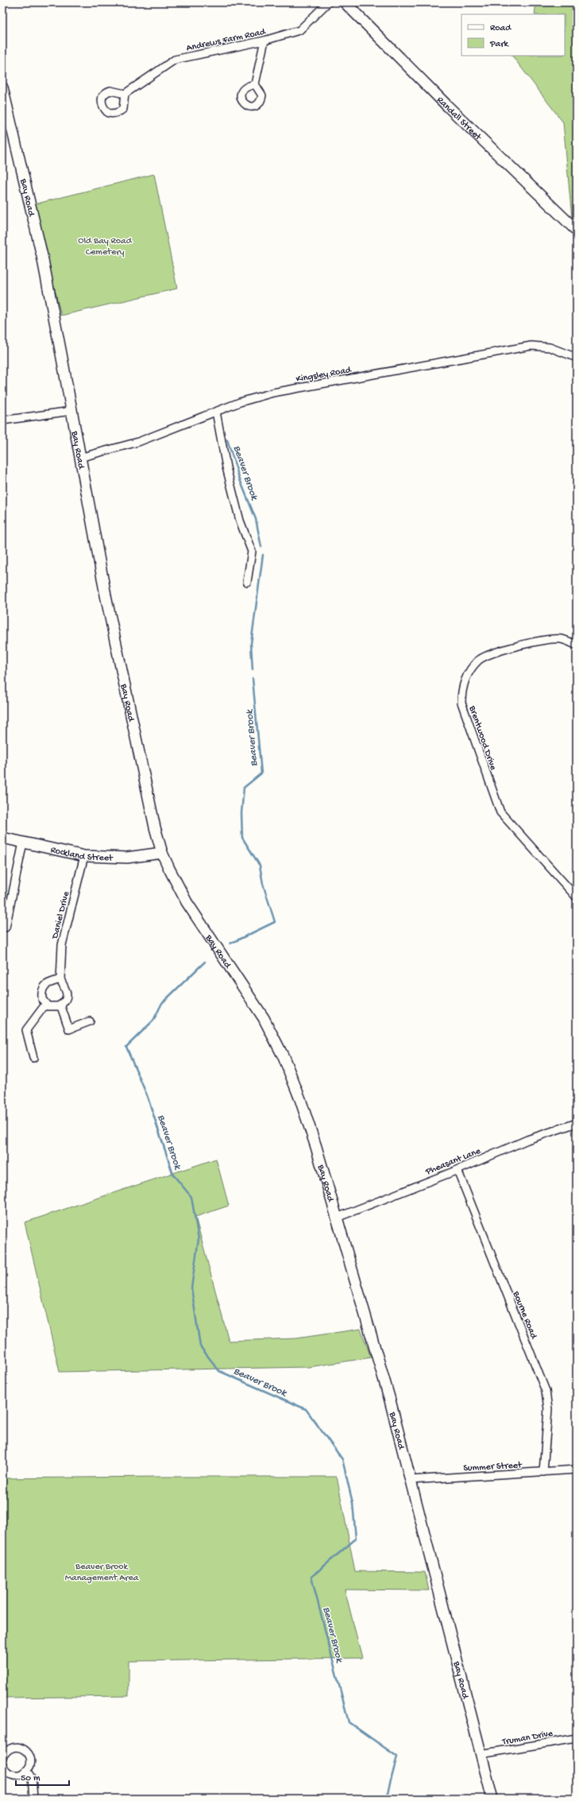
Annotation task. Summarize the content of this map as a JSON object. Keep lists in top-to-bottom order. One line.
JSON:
{"streets":{"main road":["Randall Street","Bay Road","Rockland Street"],"street":["Andrews Farm Road","Kingsley Road","Brentwood Drive","Daniel Drive","Pheasant Lane","Bourne Road","Summer Street","Truman Drive"]},"crossings":[["Bay Road","Kingsley Road"],["Bay Road","Rockland Street"],["Bay Road","Pheasant Lane"],["Bay Road","Summer Street"],["Bay Road","Truman Drive"],["Rockland Street","Daniel Drive"],["Pheasant Lane","Bourne Road"],["Bourne Road","Summer Street"]],"water":["Beaver Brook"],"parks":["Old Bay Road Cemetery","Beaver Brook Management Area"],"legend":["Road","Park"],"scale_bar":"50 m"}
